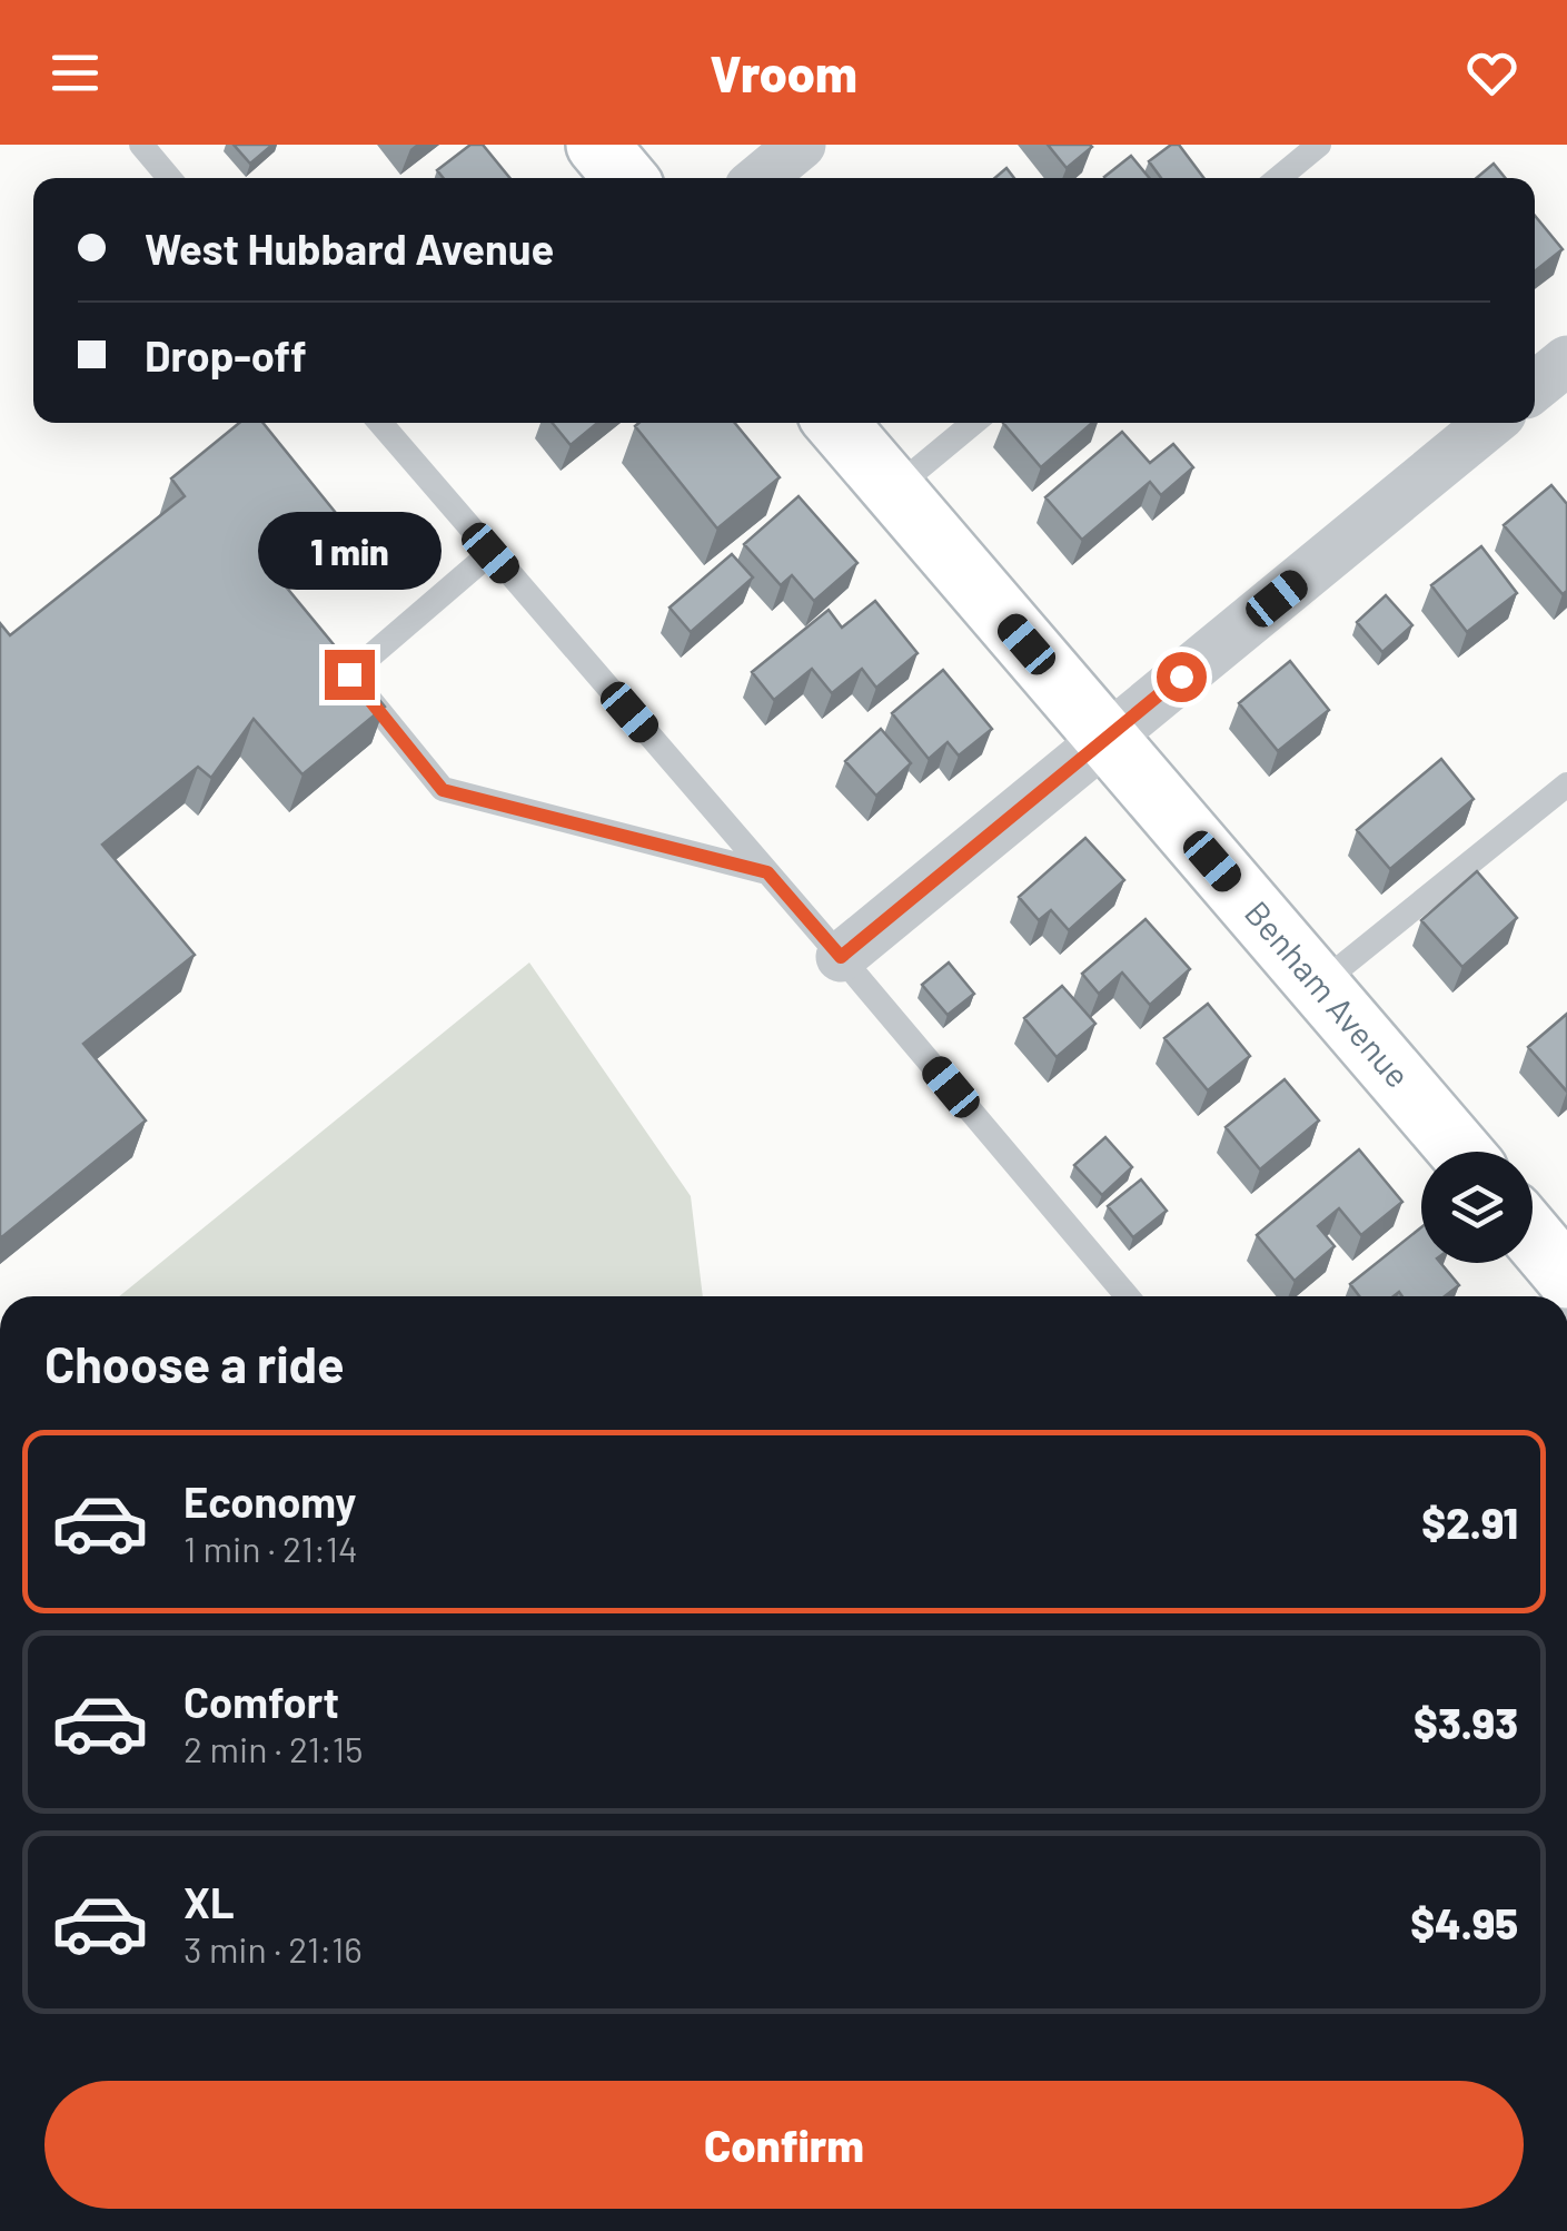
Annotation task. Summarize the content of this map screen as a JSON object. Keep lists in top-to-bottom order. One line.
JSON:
{"streets":{"main road":["Benham Avenue"]},"page":{"header":"Vroom","banner":["West Hubbard Avenue","Drop-off"],"bubble":"1 min","heading":"Choose a ride","list":[{"name":"Economy","note":"1 min · 21:14","value":"$2.91"},{"name":"Comfort","note":"2 min · 21:15","value":"$3.93"},{"name":"XL","note":"3 min · 21:16","value":"$4.95"}],"buttons":"Confirm"}}
